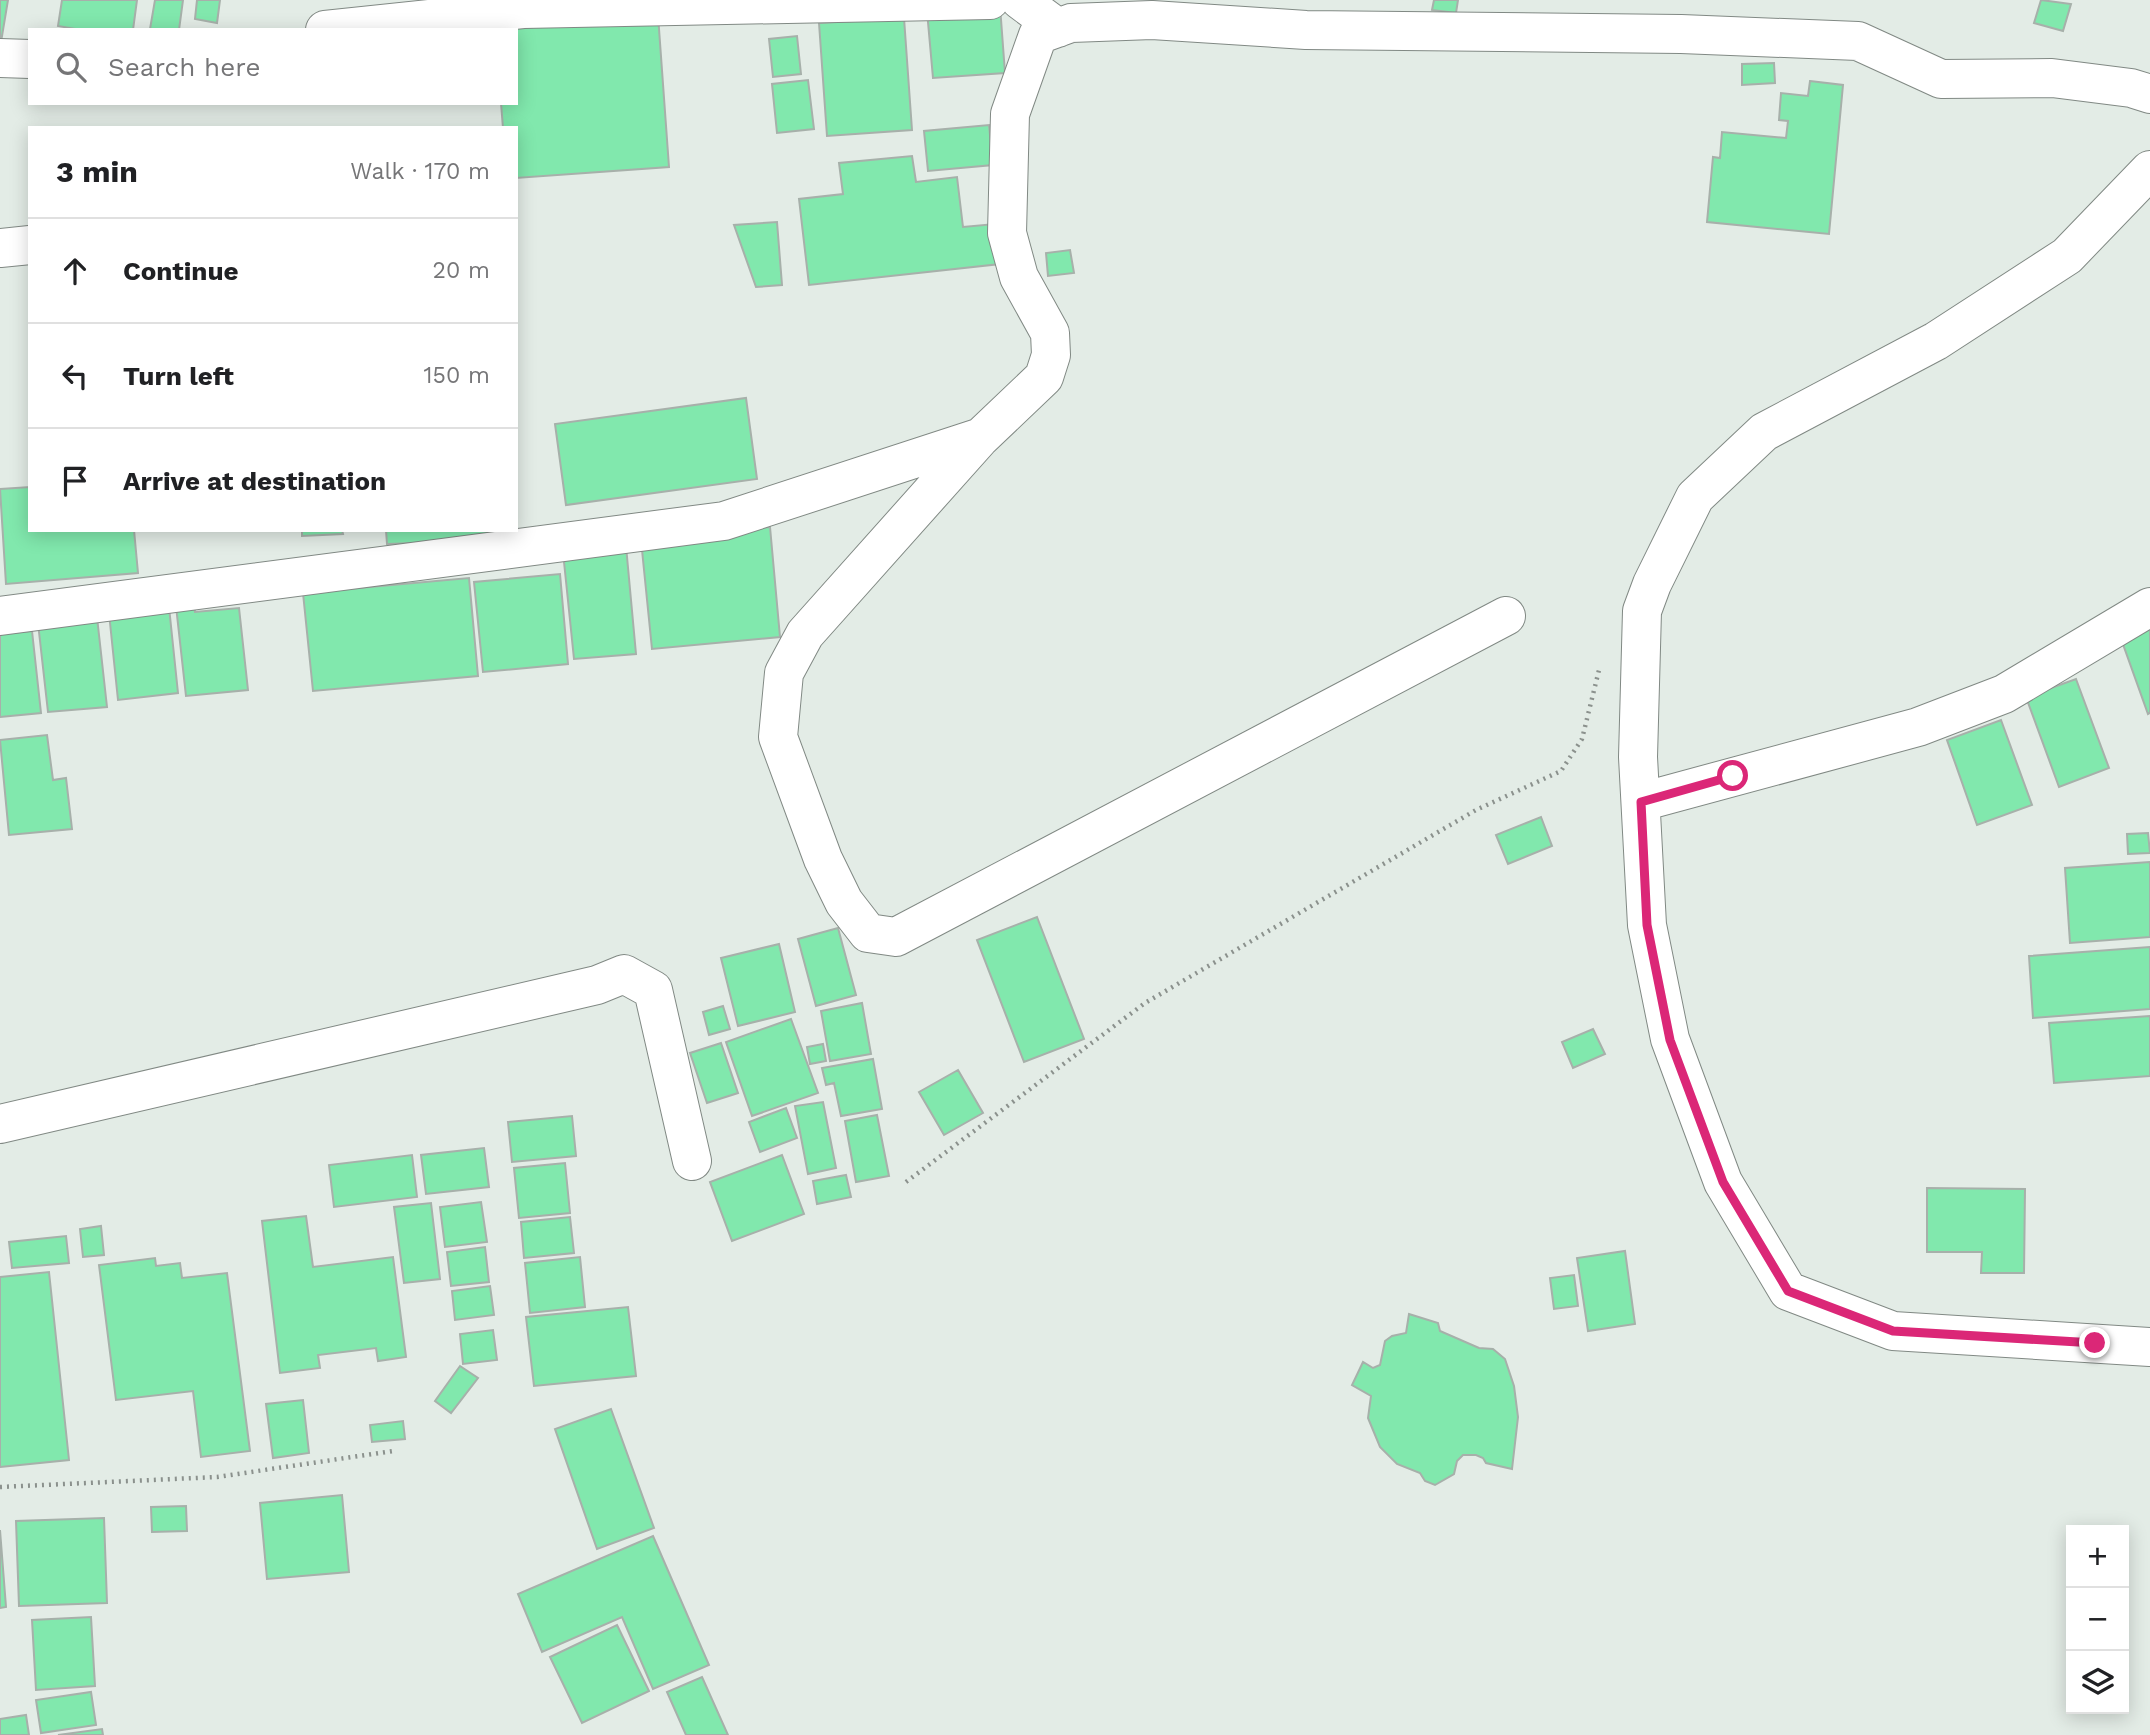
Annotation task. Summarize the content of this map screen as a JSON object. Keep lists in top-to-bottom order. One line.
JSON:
{"page":{"search":"Search here","heading":["3 min","Walk · 170 m"],"list":[["Continue","20 m"],["Turn left","150 m"],"Arrive at destination"],"map_buttons":["+","−"]}}
